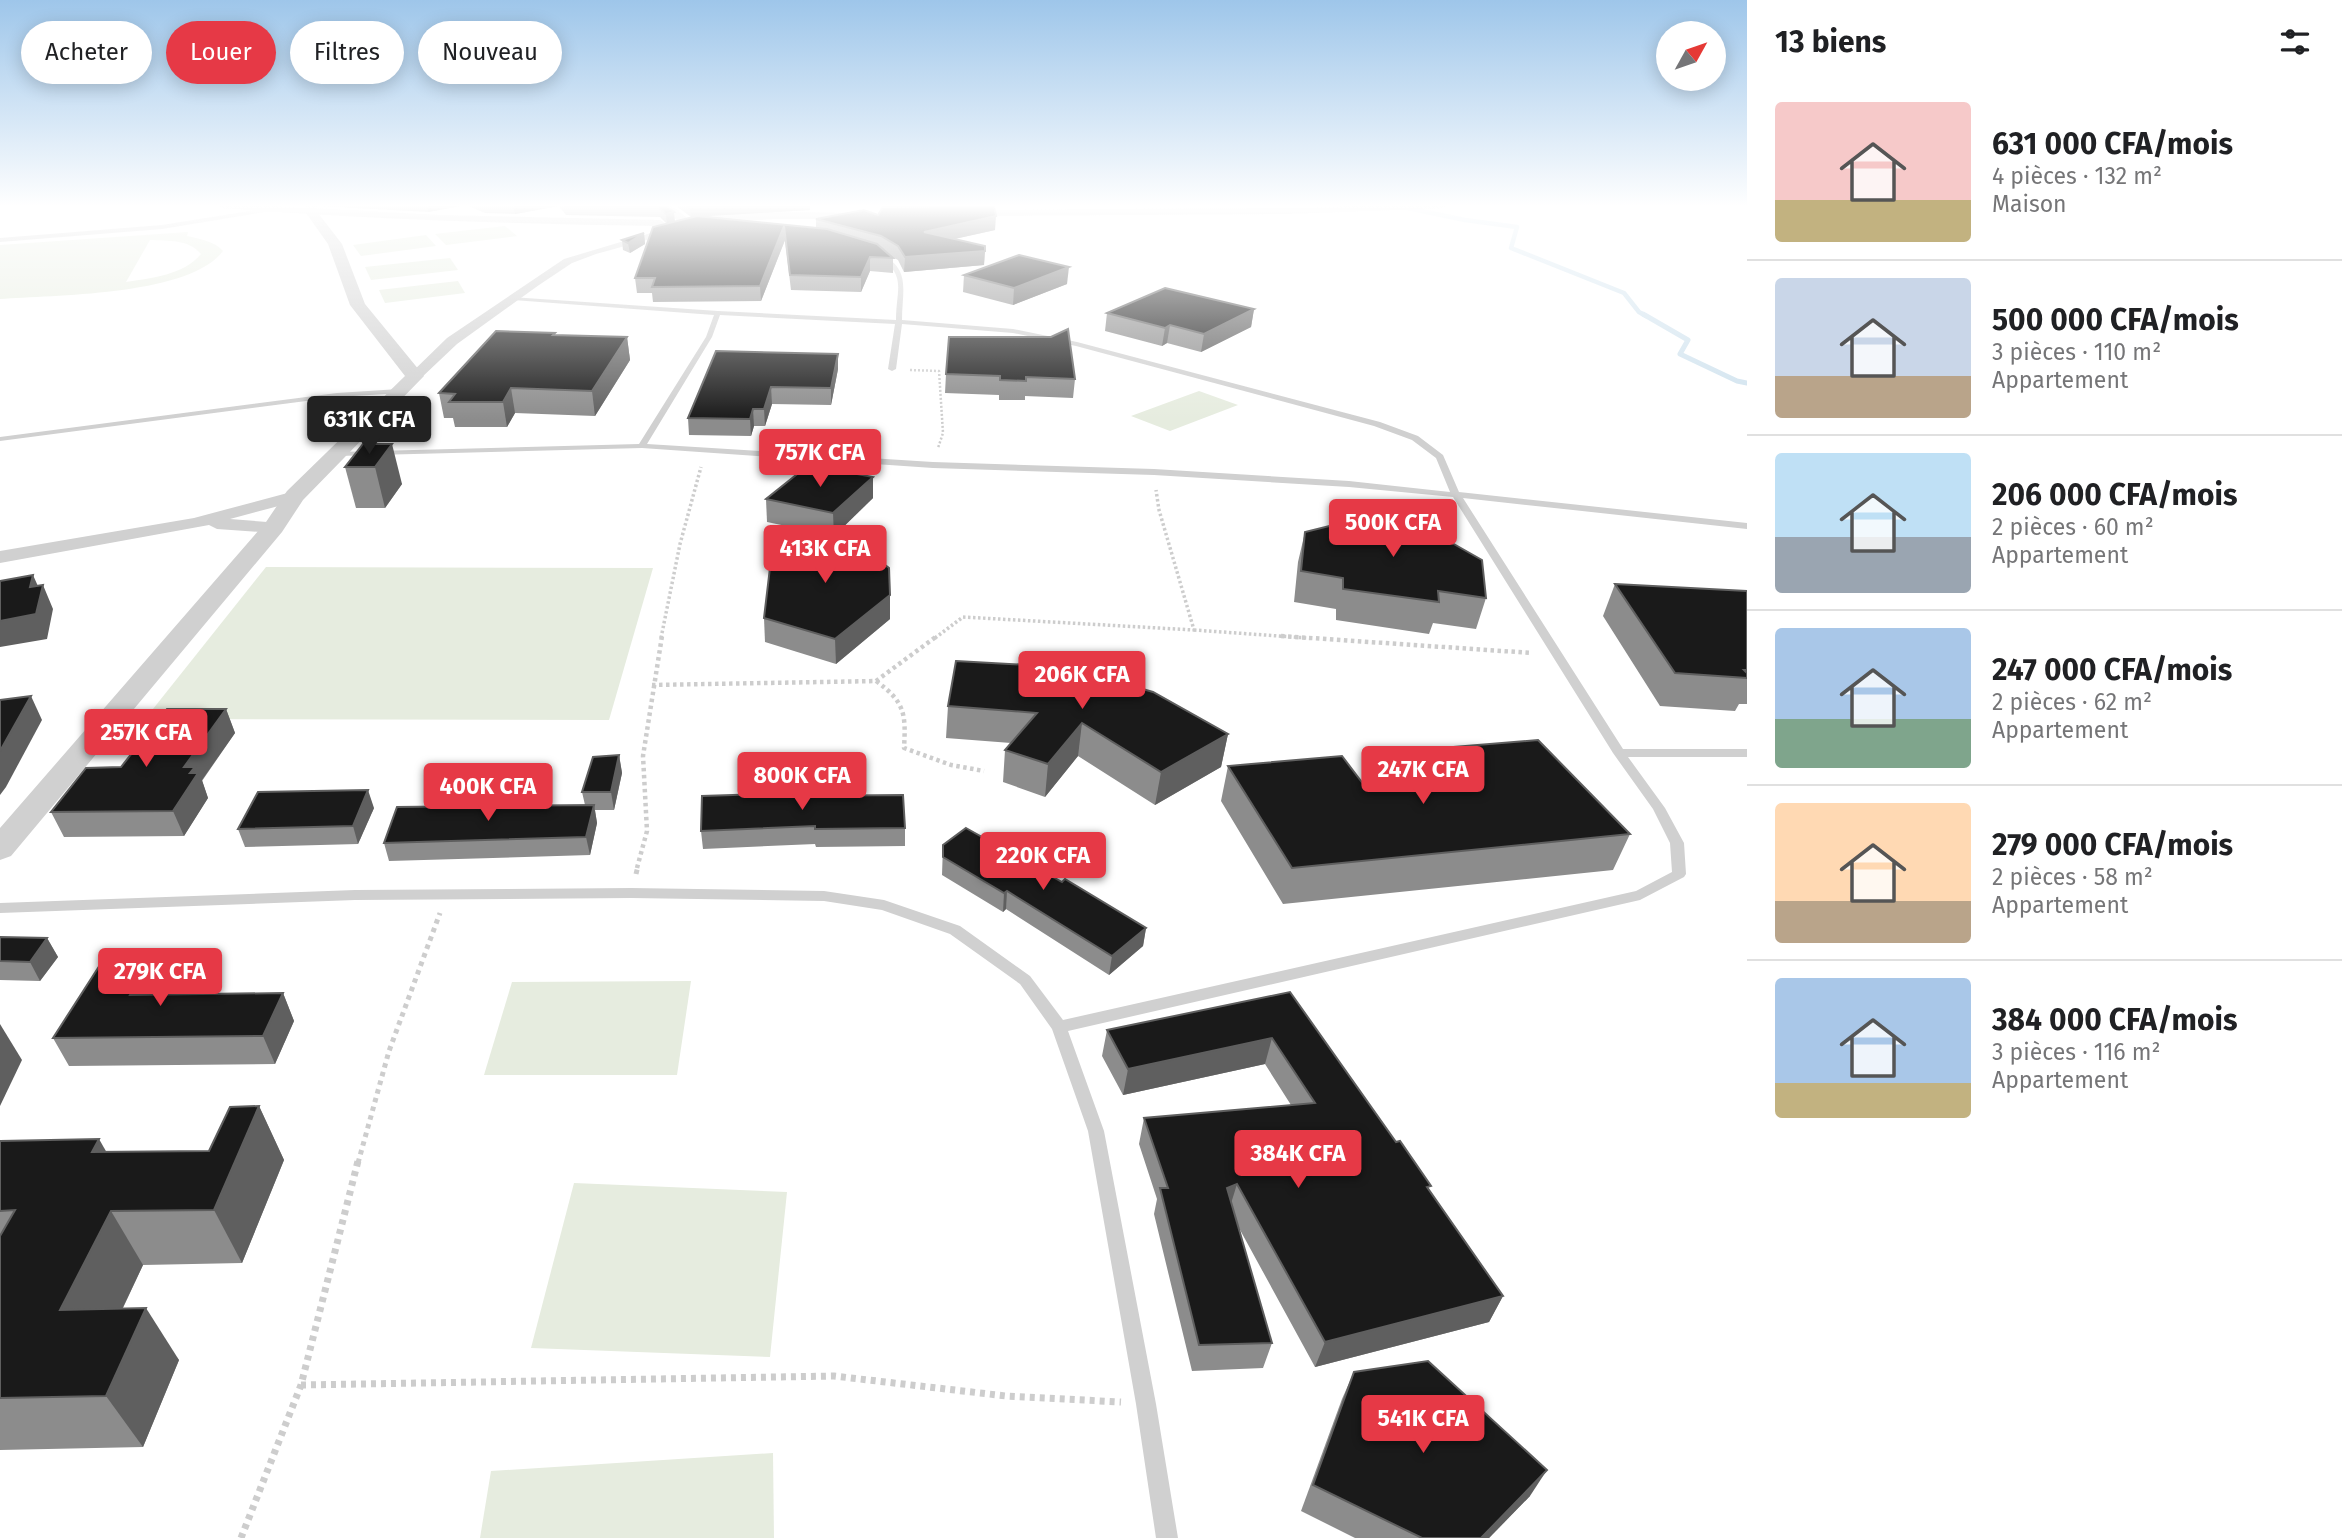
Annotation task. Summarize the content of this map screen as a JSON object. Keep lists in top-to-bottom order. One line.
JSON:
{"north":"top right","page":{"heading":"13 biens","chip":["Acheter","Louer","Filtres","Nouveau"],"list":[{"name":"631 000 CFA/mois","note":"4 pièces · 132 m² · Maison"},{"name":"500 000 CFA/mois","note":"3 pièces · 110 m² · Appartement"},{"name":"206 000 CFA/mois","note":"2 pièces · 60 m² · Appartement"},{"name":"247 000 CFA/mois","note":"2 pièces · 62 m² · Appartement"},{"name":"279 000 CFA/mois","note":"2 pièces · 58 m² · Appartement"},{"name":"384 000 CFA/mois","note":"3 pièces · 116 m² · Appartement"}],"price":["631K CFA","757K CFA","500K CFA","413K CFA","206K CFA","257K CFA","247K CFA","800K CFA","400K CFA","220K CFA","279K CFA","384K CFA","541K CFA"]}}
